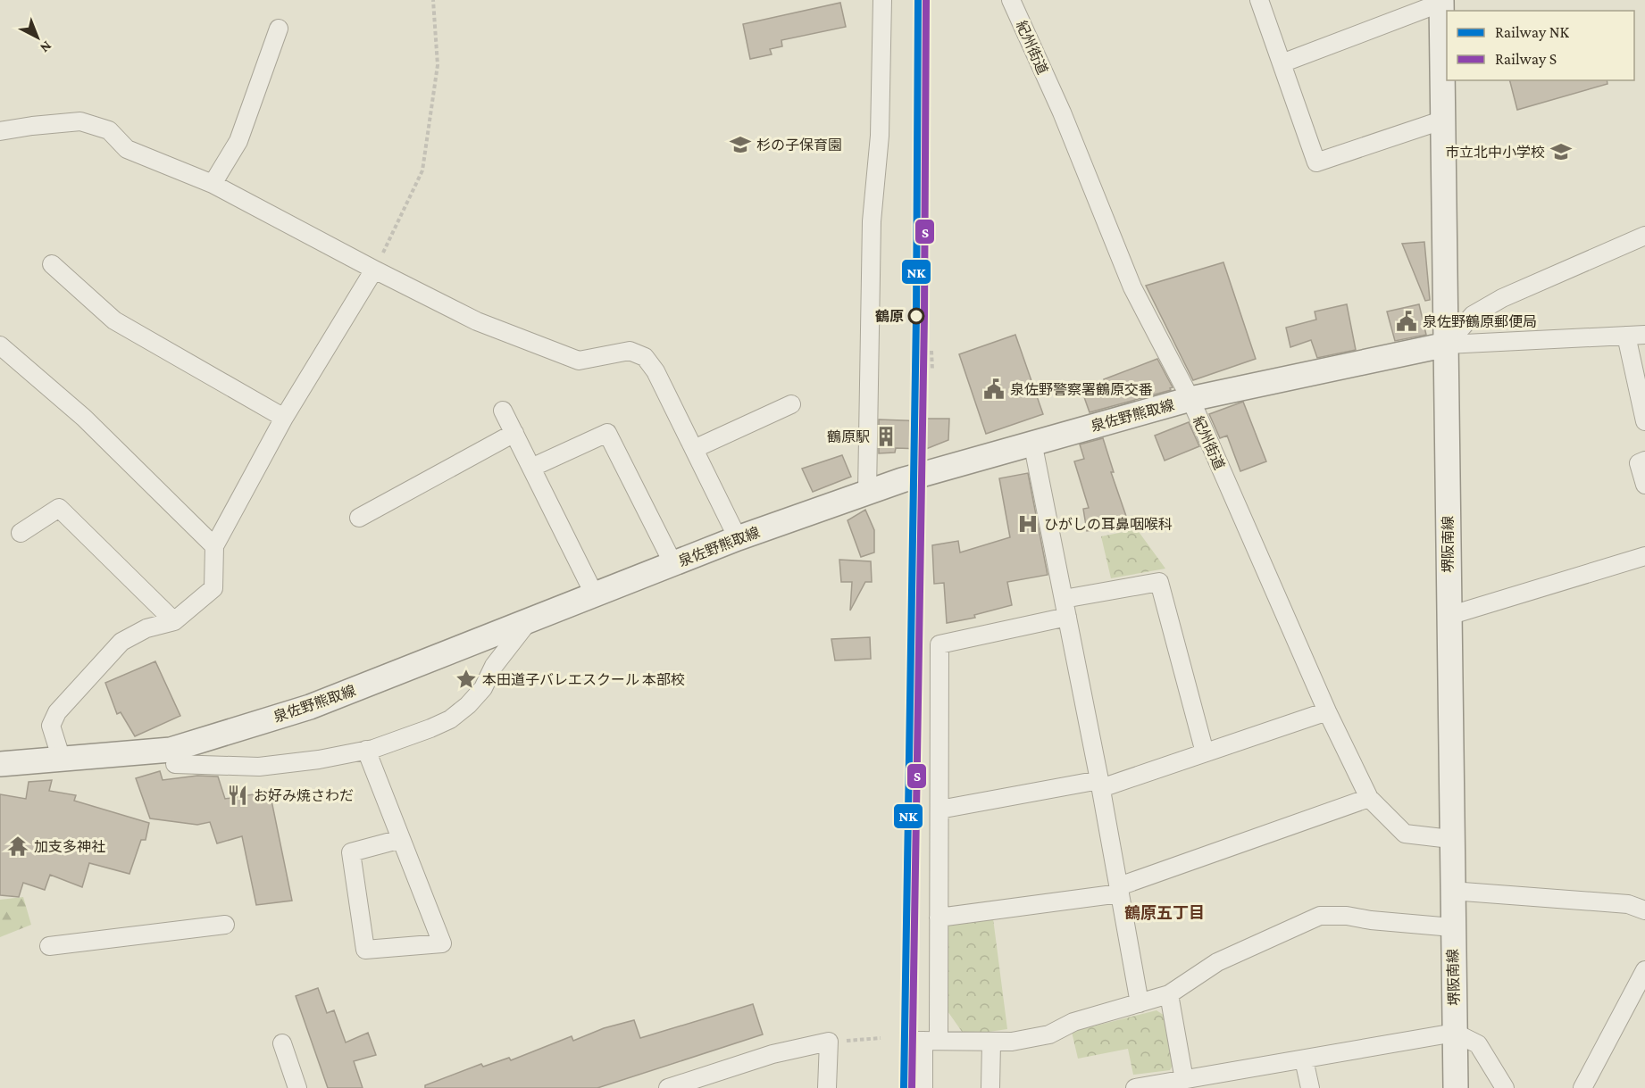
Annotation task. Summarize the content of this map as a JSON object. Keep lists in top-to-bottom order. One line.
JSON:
{"streets":{"main road":["泉佐野熊取線","堺阪南線"],"street":["紀州街道"]},"crossings":[["紀州街道","泉佐野熊取線"],["紀州街道","堺阪南線"],["泉佐野熊取線","堺阪南線"]],"districts":["鶴原五丁目"],"places":{"school or university":["杉の子保育園","市立北中小学校"],"other":["鶴原"],"public building":["泉佐野鶴原郵便局","泉佐野警察署鶴原交番"],"building":["鶴原駅"],"hospital":["ひがしの耳鼻咽喉科"],"place":["本田道子バレエスクール 本部校"],"restaurant":["お好み焼さわだ"],"temple":["加支多神社"]},"lines":["rail line NK","rail line S"],"legend":["Railway NK","Railway S"],"north":"bottom right"}
